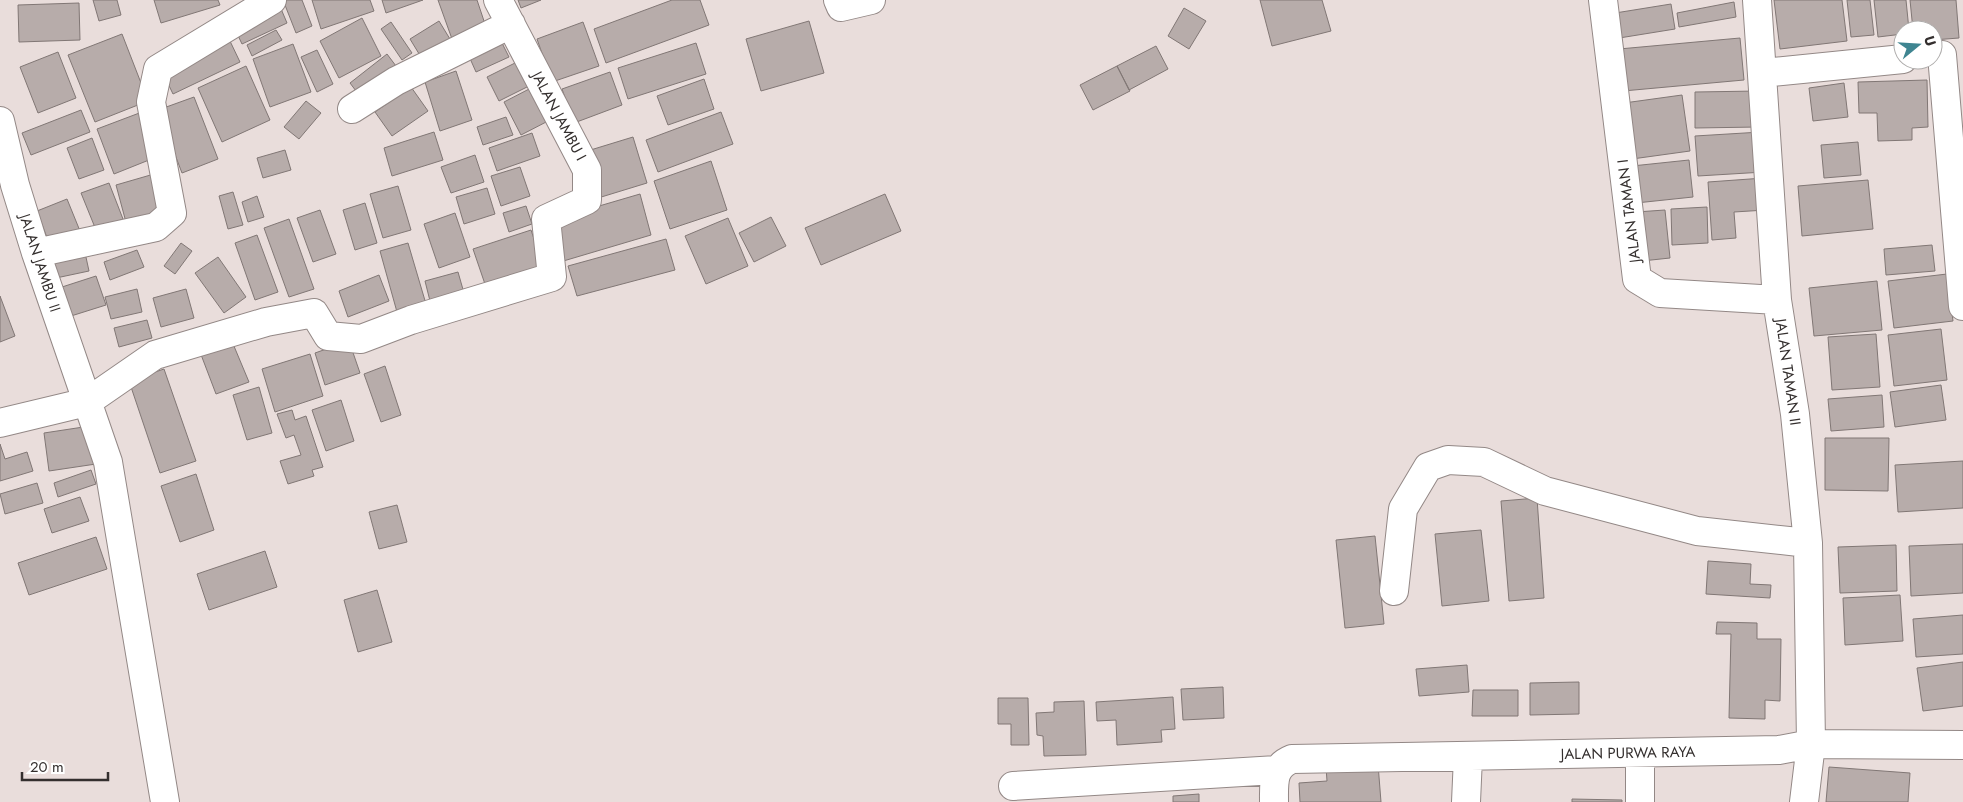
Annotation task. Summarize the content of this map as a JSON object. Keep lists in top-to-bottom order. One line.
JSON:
{"streets":{"street":["JALAN JAMBU I","JALAN TAMAN I","JALAN JAMBU II","JALAN TAMAN II","JALAN PURWA RAYA"]},"crossings":[["JALAN JAMBU I","JALAN JAMBU II"],["JALAN TAMAN I","JALAN TAMAN II"],["JALAN TAMAN II","JALAN PURWA RAYA"]],"scale_bar":"20 m","north":"right"}
